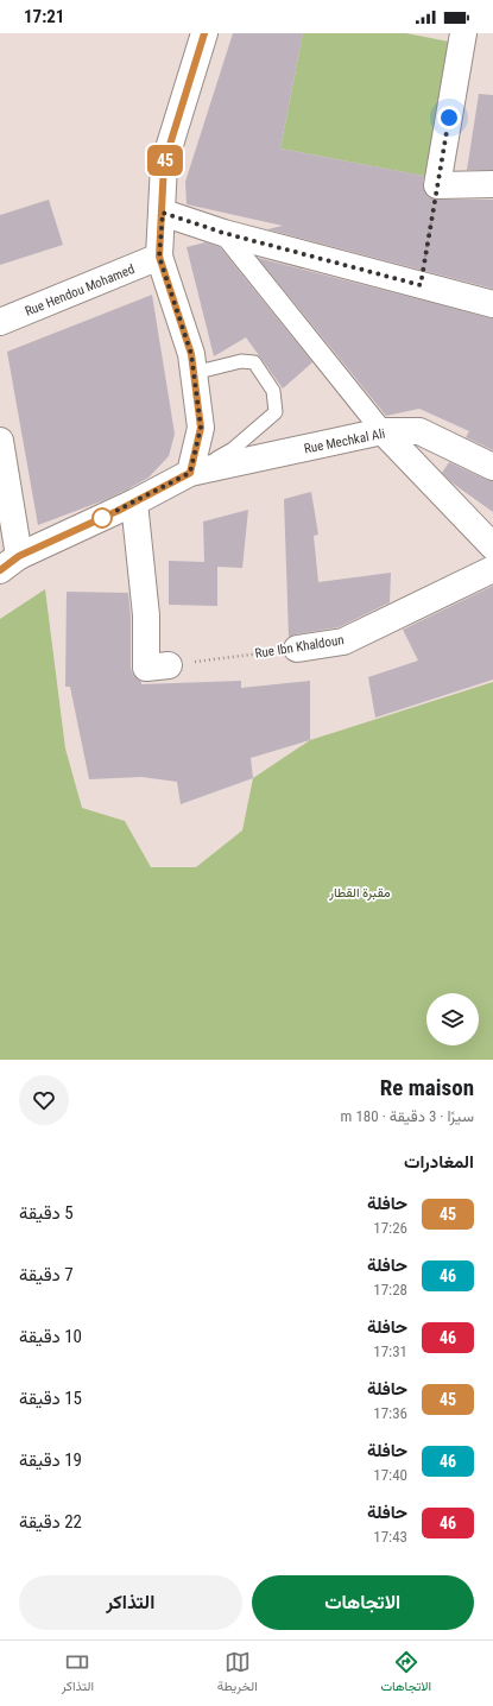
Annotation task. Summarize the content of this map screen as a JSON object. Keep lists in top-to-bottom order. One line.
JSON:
{"streets":{"street":["Rue Hendou Mohamed","Rue Mechkal Ali","Rue Ibn Khaldoun"]},"parks":["مقبرة القطار"],"lines":["bus line 45"],"page":{"status":"17:21","on_map":"45","heading":[["Re maison","سيرًا · 3 دقيقة · 180 m"],"المغادرات"],"list":[{"mark":"45","name":"حافلة","note":"17:26","value":"5 دقيقة"},{"mark":"46","name":"حافلة","note":"17:28","value":"7 دقيقة"},{"mark":"46","name":"حافلة","note":"17:31","value":"10 دقيقة"},{"mark":"45","name":"حافلة","note":"17:36","value":"15 دقيقة"},{"mark":"46","name":"حافلة","note":"17:40","value":"19 دقيقة"},{"mark":"46","name":"حافلة","note":"17:43","value":"22 دقيقة"}],"buttons":["الاتجاهات","التذاكر"],"tabs":["الاتجاهات","الخريطة","التذاكر"]}}
